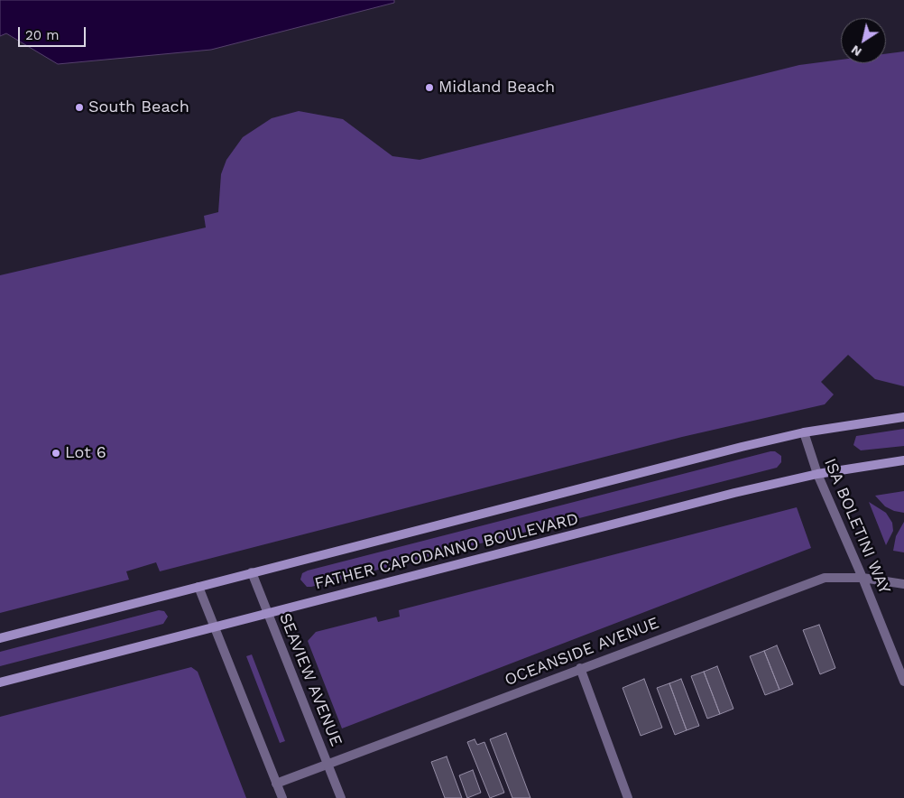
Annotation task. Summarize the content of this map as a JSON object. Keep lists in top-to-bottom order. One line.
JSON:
{"streets":{"main road":["FATHER CAPODANNO BOULEVARD"],"street":["ISA BOLETINI WAY","OCEANSIDE AVENUE","SEAVIEW AVENUE"]},"crossings":[["ISA BOLETINI WAY","FATHER CAPODANNO BOULEVARD"],["ISA BOLETINI WAY","OCEANSIDE AVENUE"],["FATHER CAPODANNO BOULEVARD","SEAVIEW AVENUE"],["OCEANSIDE AVENUE","SEAVIEW AVENUE"]],"places":["Midland Beach","South Beach","Lot 6"],"scale_bar":"20 m","north":"bottom left"}
